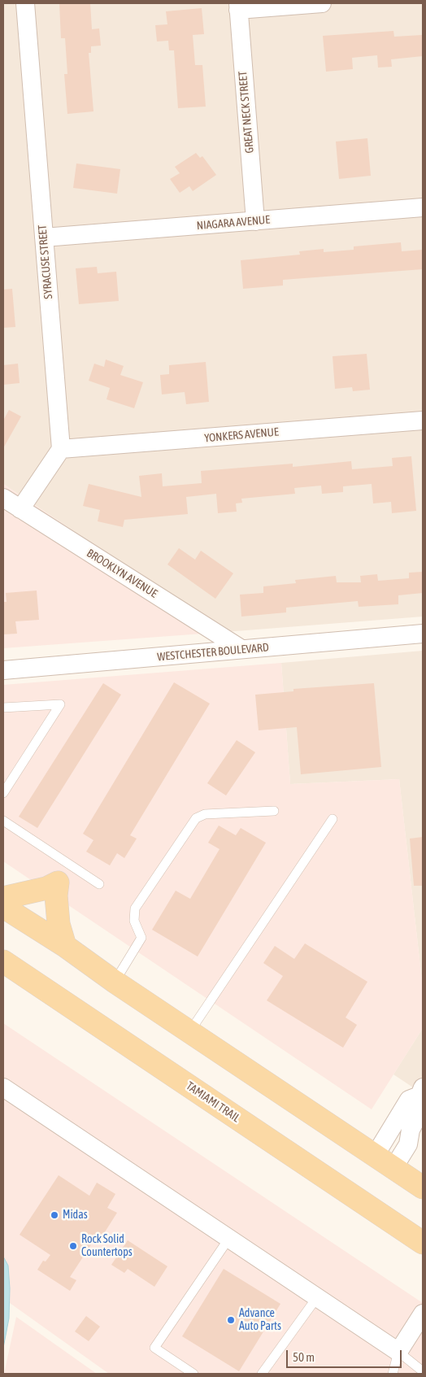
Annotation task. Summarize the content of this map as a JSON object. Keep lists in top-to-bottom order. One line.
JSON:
{"streets":{"main road":["TAMIAMI TRAIL"],"street":["GREAT NECK STREET","NIAGARA AVENUE","SYRACUSE STREET","YONKERS AVENUE","BROOKLYN AVENUE","WESTCHESTER BOULEVARD"]},"crossings":[["GREAT NECK STREET","NIAGARA AVENUE"],["NIAGARA AVENUE","SYRACUSE STREET"],["SYRACUSE STREET","YONKERS AVENUE"],["BROOKLYN AVENUE","WESTCHESTER BOULEVARD"]],"places":["Midas","Rock Solid Countertops","Advance Auto Parts"],"scale_bar":"50 m"}
